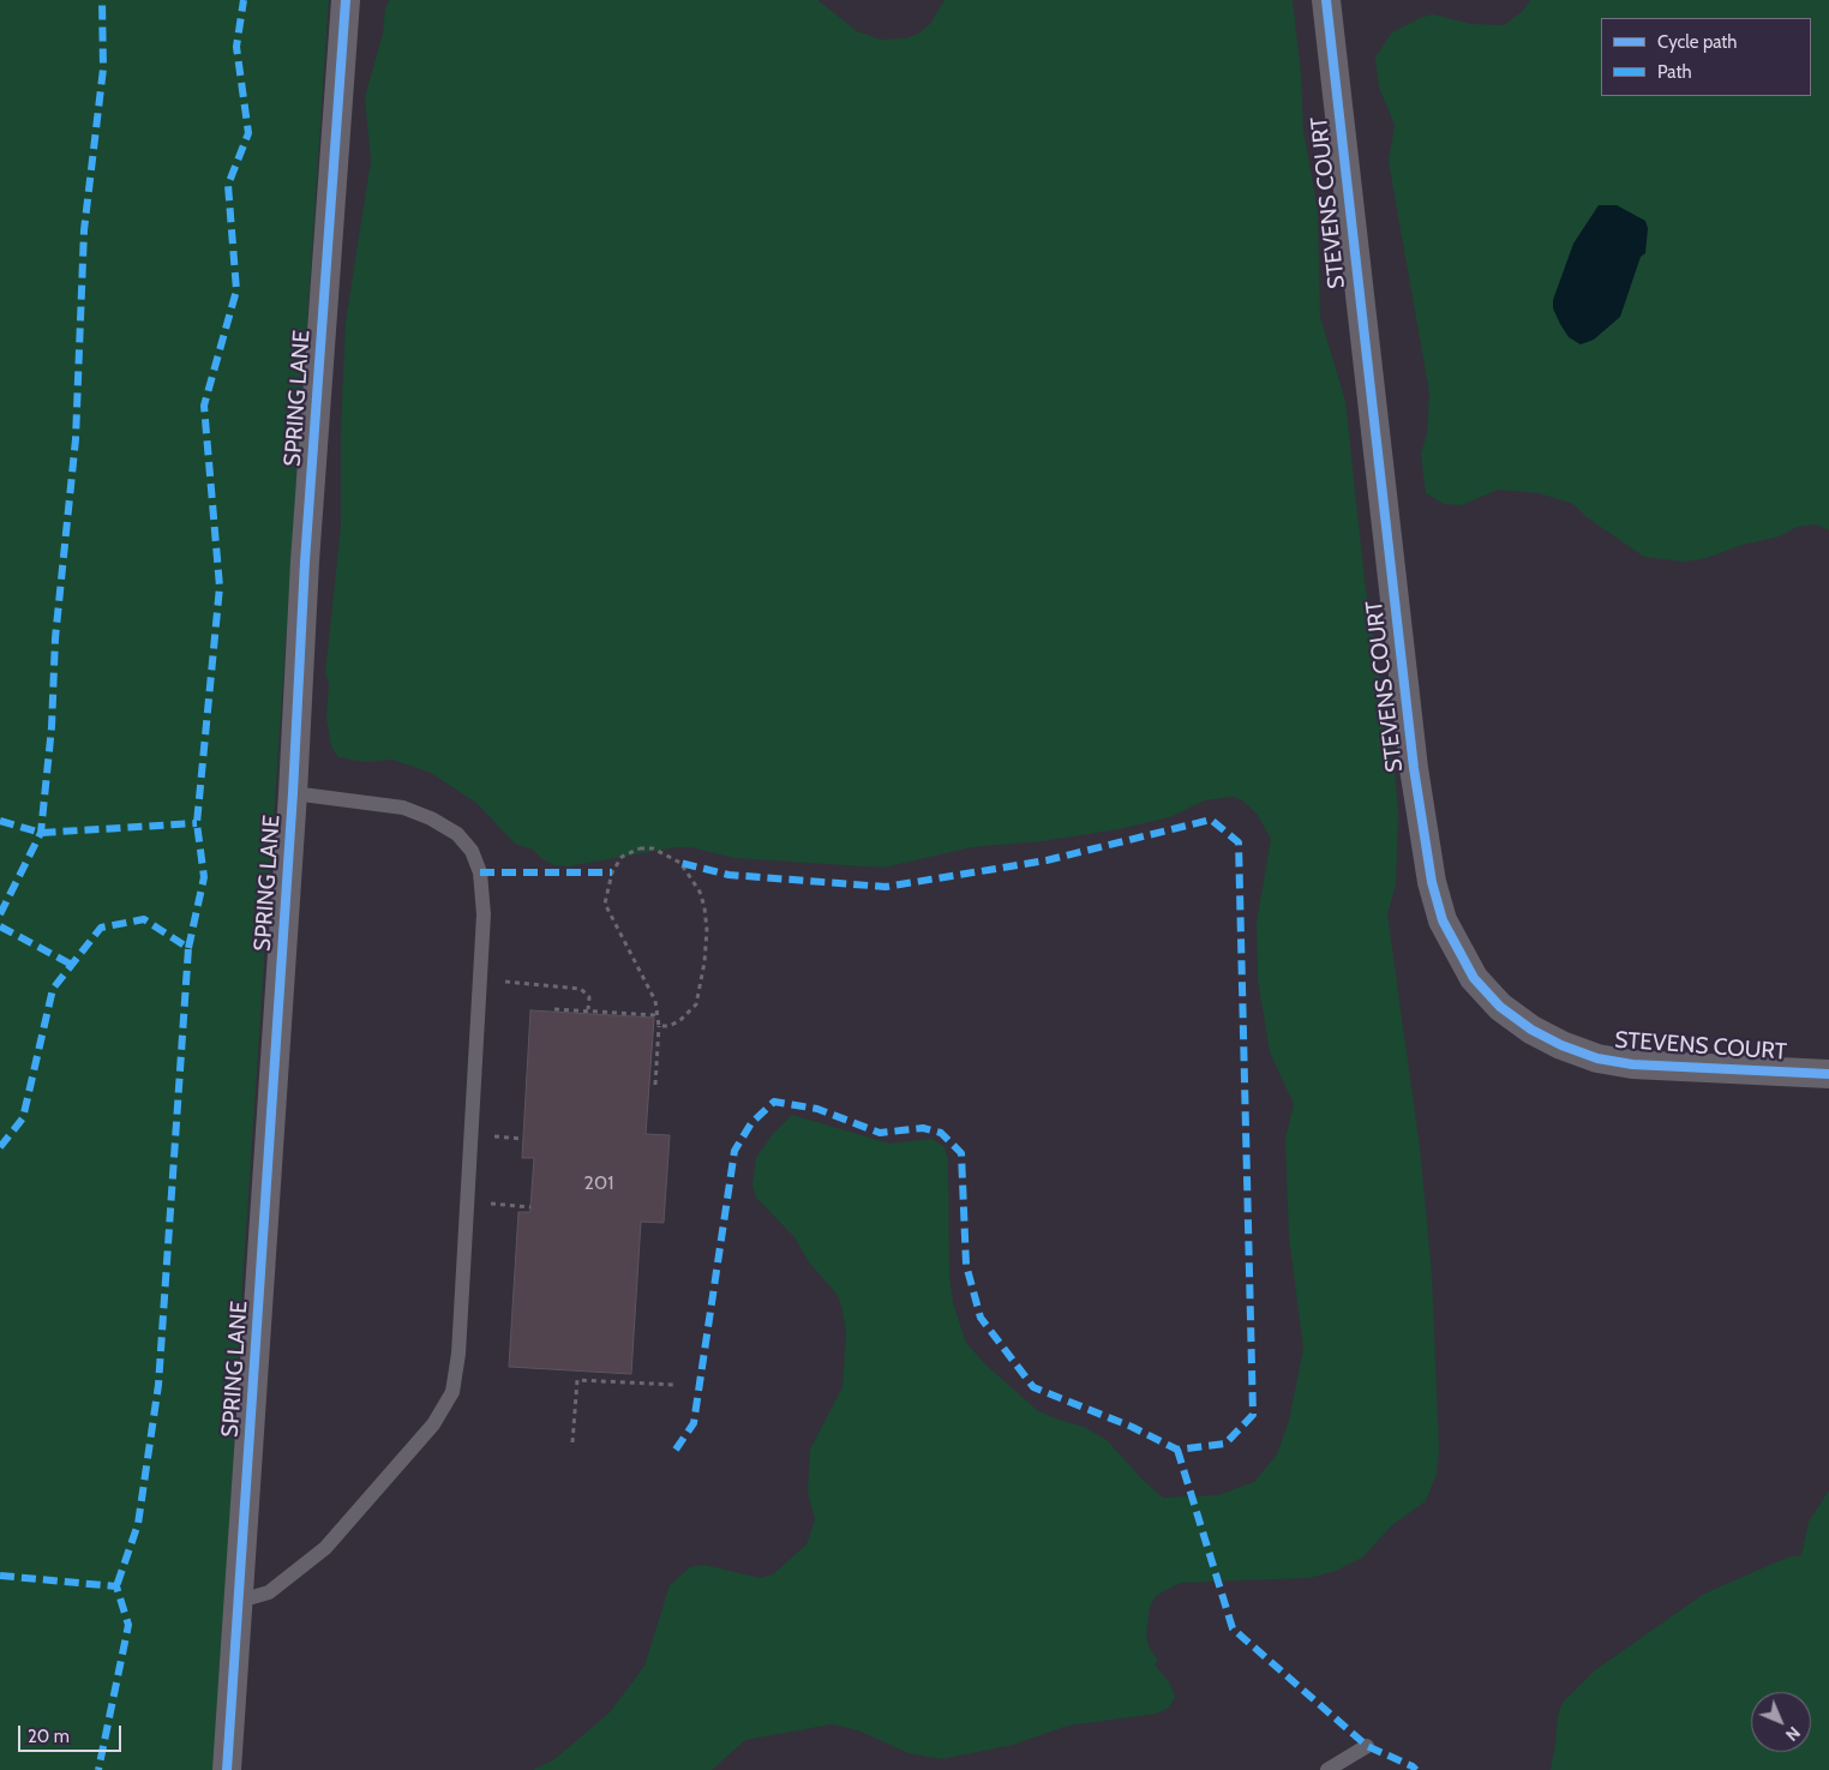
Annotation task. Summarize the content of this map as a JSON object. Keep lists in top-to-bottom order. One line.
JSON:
{"streets":{"street":["STEVENS COURT","SPRING LANE"]},"house_numbers":["201"],"legend":["Cycle path","Path"],"scale_bar":"20 m","north":"bottom right"}
